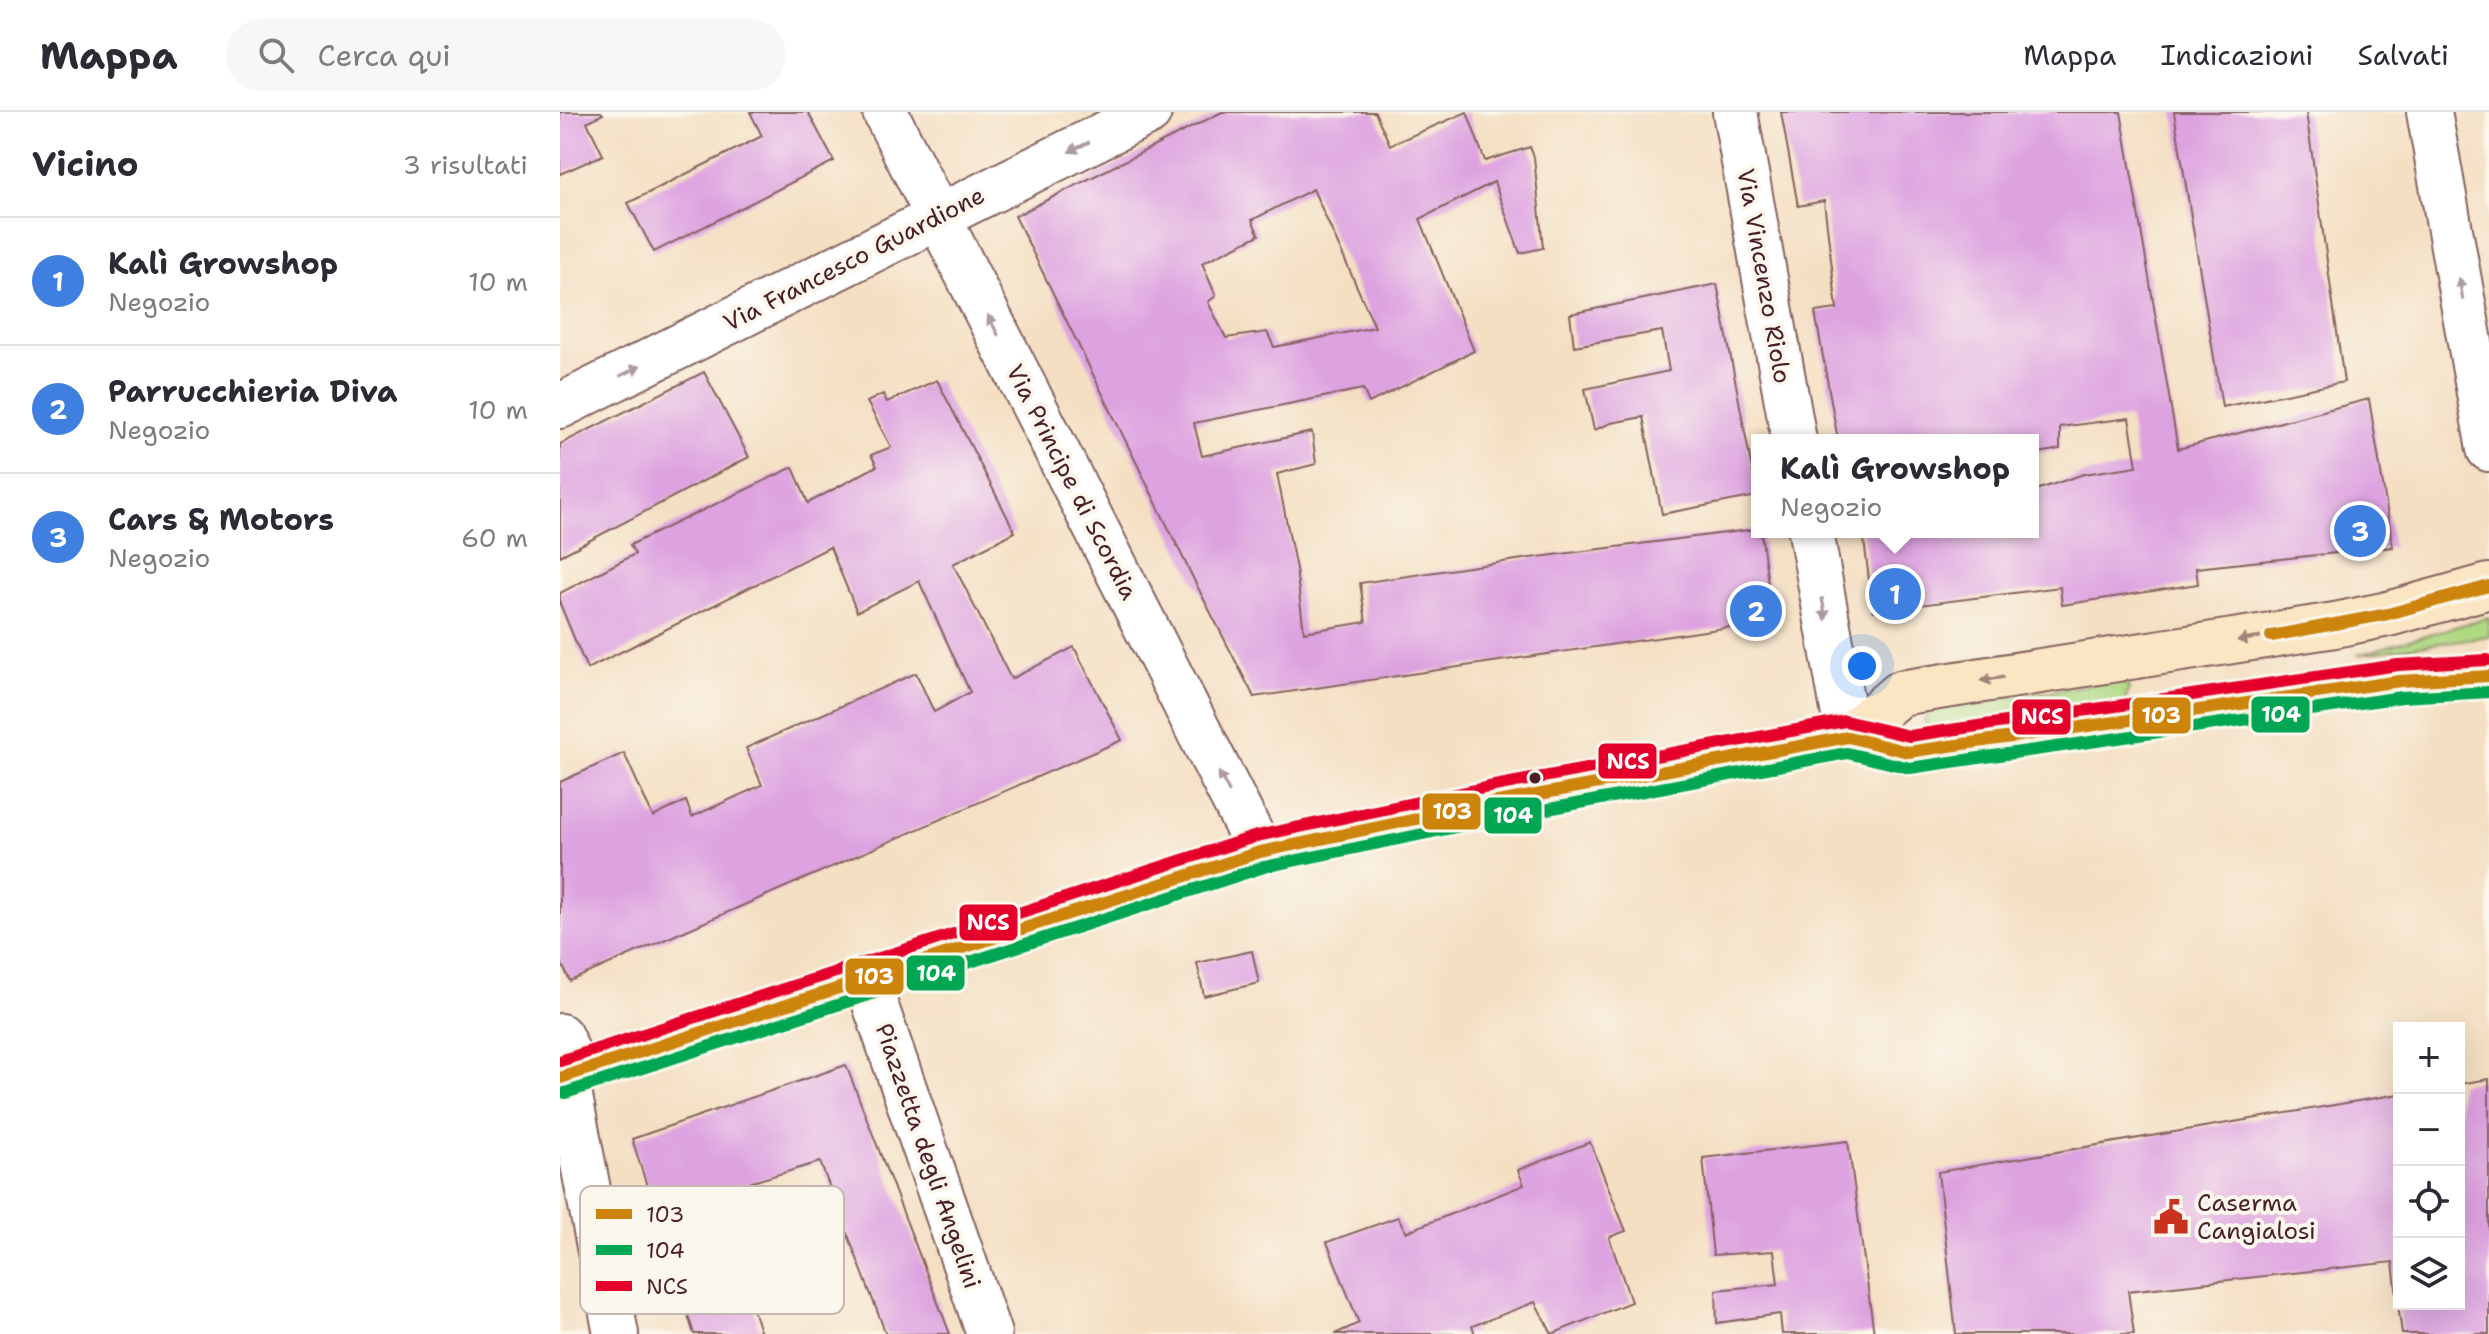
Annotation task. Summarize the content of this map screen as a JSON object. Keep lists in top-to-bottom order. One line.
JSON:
{"streets":{"street":["Via Francesco Guardione","Via Vincenzo Riolo","Via Principe di Scordia","Piazzetta degli Angelini"]},"crossings":[["Via Francesco Guardione","Via Principe di Scordia"]],"one_way":["Via Principe di Scordia"],"places":{"public building":["Caserma Cangialosi"]},"lines":["transit line 103","transit line NCS","transit line 104"],"legend":["103","104","NCS"],"page":{"header":"Mappa","search":"Cerca qui","nav":["Mappa","Indicazioni","Salvati"],"heading":["Vicino","3 risultati"],"list":[{"mark":"1","name":"Kalì Growshop","note":"Negozio","value":"10 m"},{"mark":"2","name":"Parrucchieria Diva","note":"Negozio","value":"10 m"},{"mark":"3","name":"Cars & Motors","note":"Negozio","value":"60 m"}],"popup":["Kalì Growshop","Negozio"],"pins":["3","1","2"],"map_buttons":["+","−"]}}
